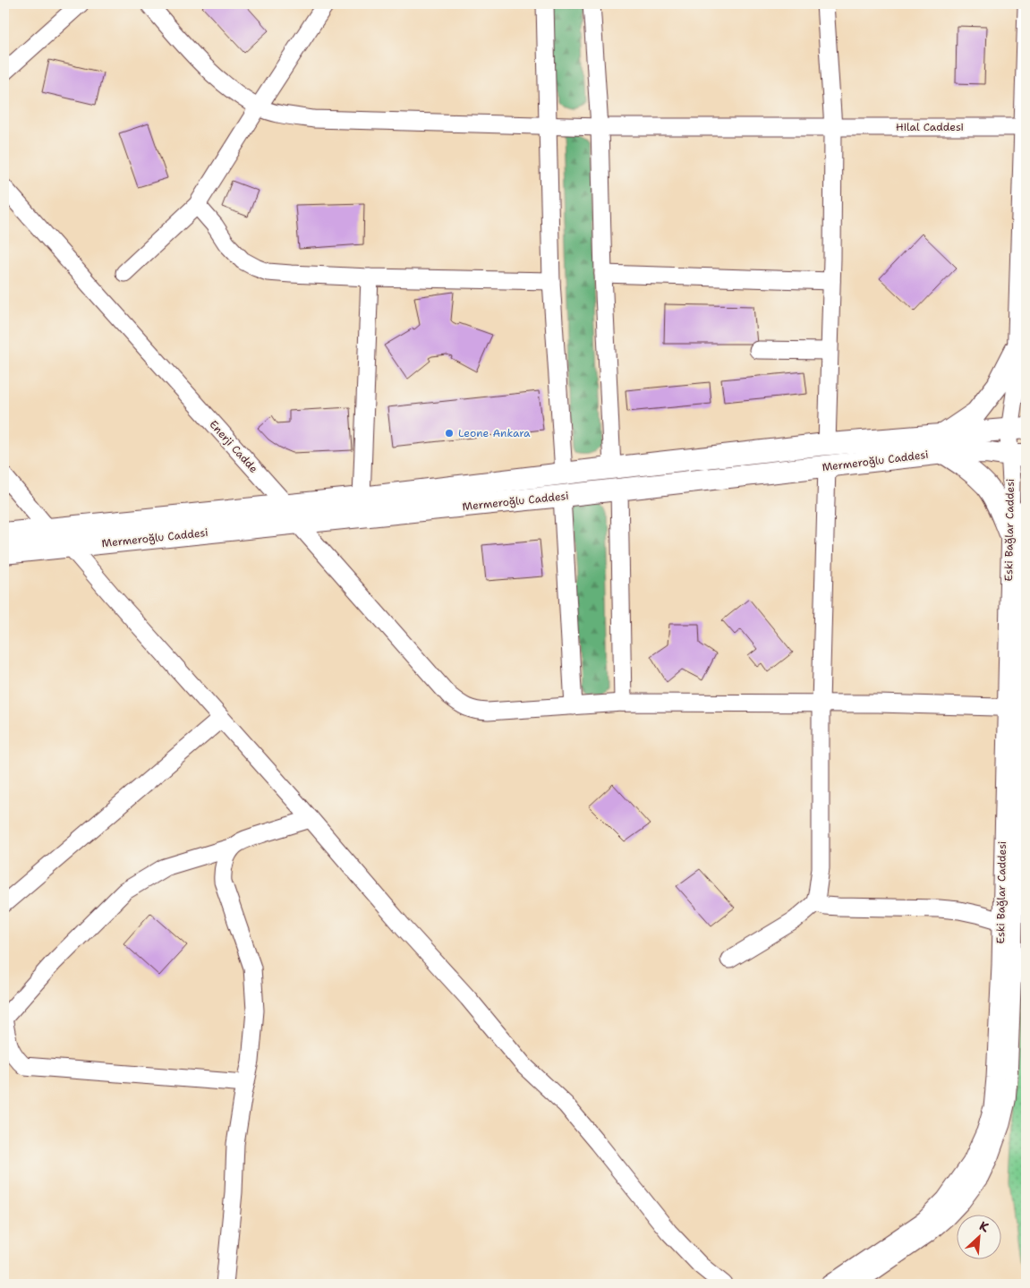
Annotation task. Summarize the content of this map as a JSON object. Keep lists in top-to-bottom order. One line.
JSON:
{"streets":{"main road":["Mermeroğlu Caddesi"],"street":["Hilal Caddesi","Enerji Cadde","Eski Bağlar Caddesi"]},"crossings":[["Hilal Caddesi","Eski Bağlar Caddesi"],["Enerji Cadde","Mermeroğlu Caddesi"],["Mermeroğlu Caddesi","Eski Bağlar Caddesi"]],"places":["Leone Ankara"],"north":"top right"}
